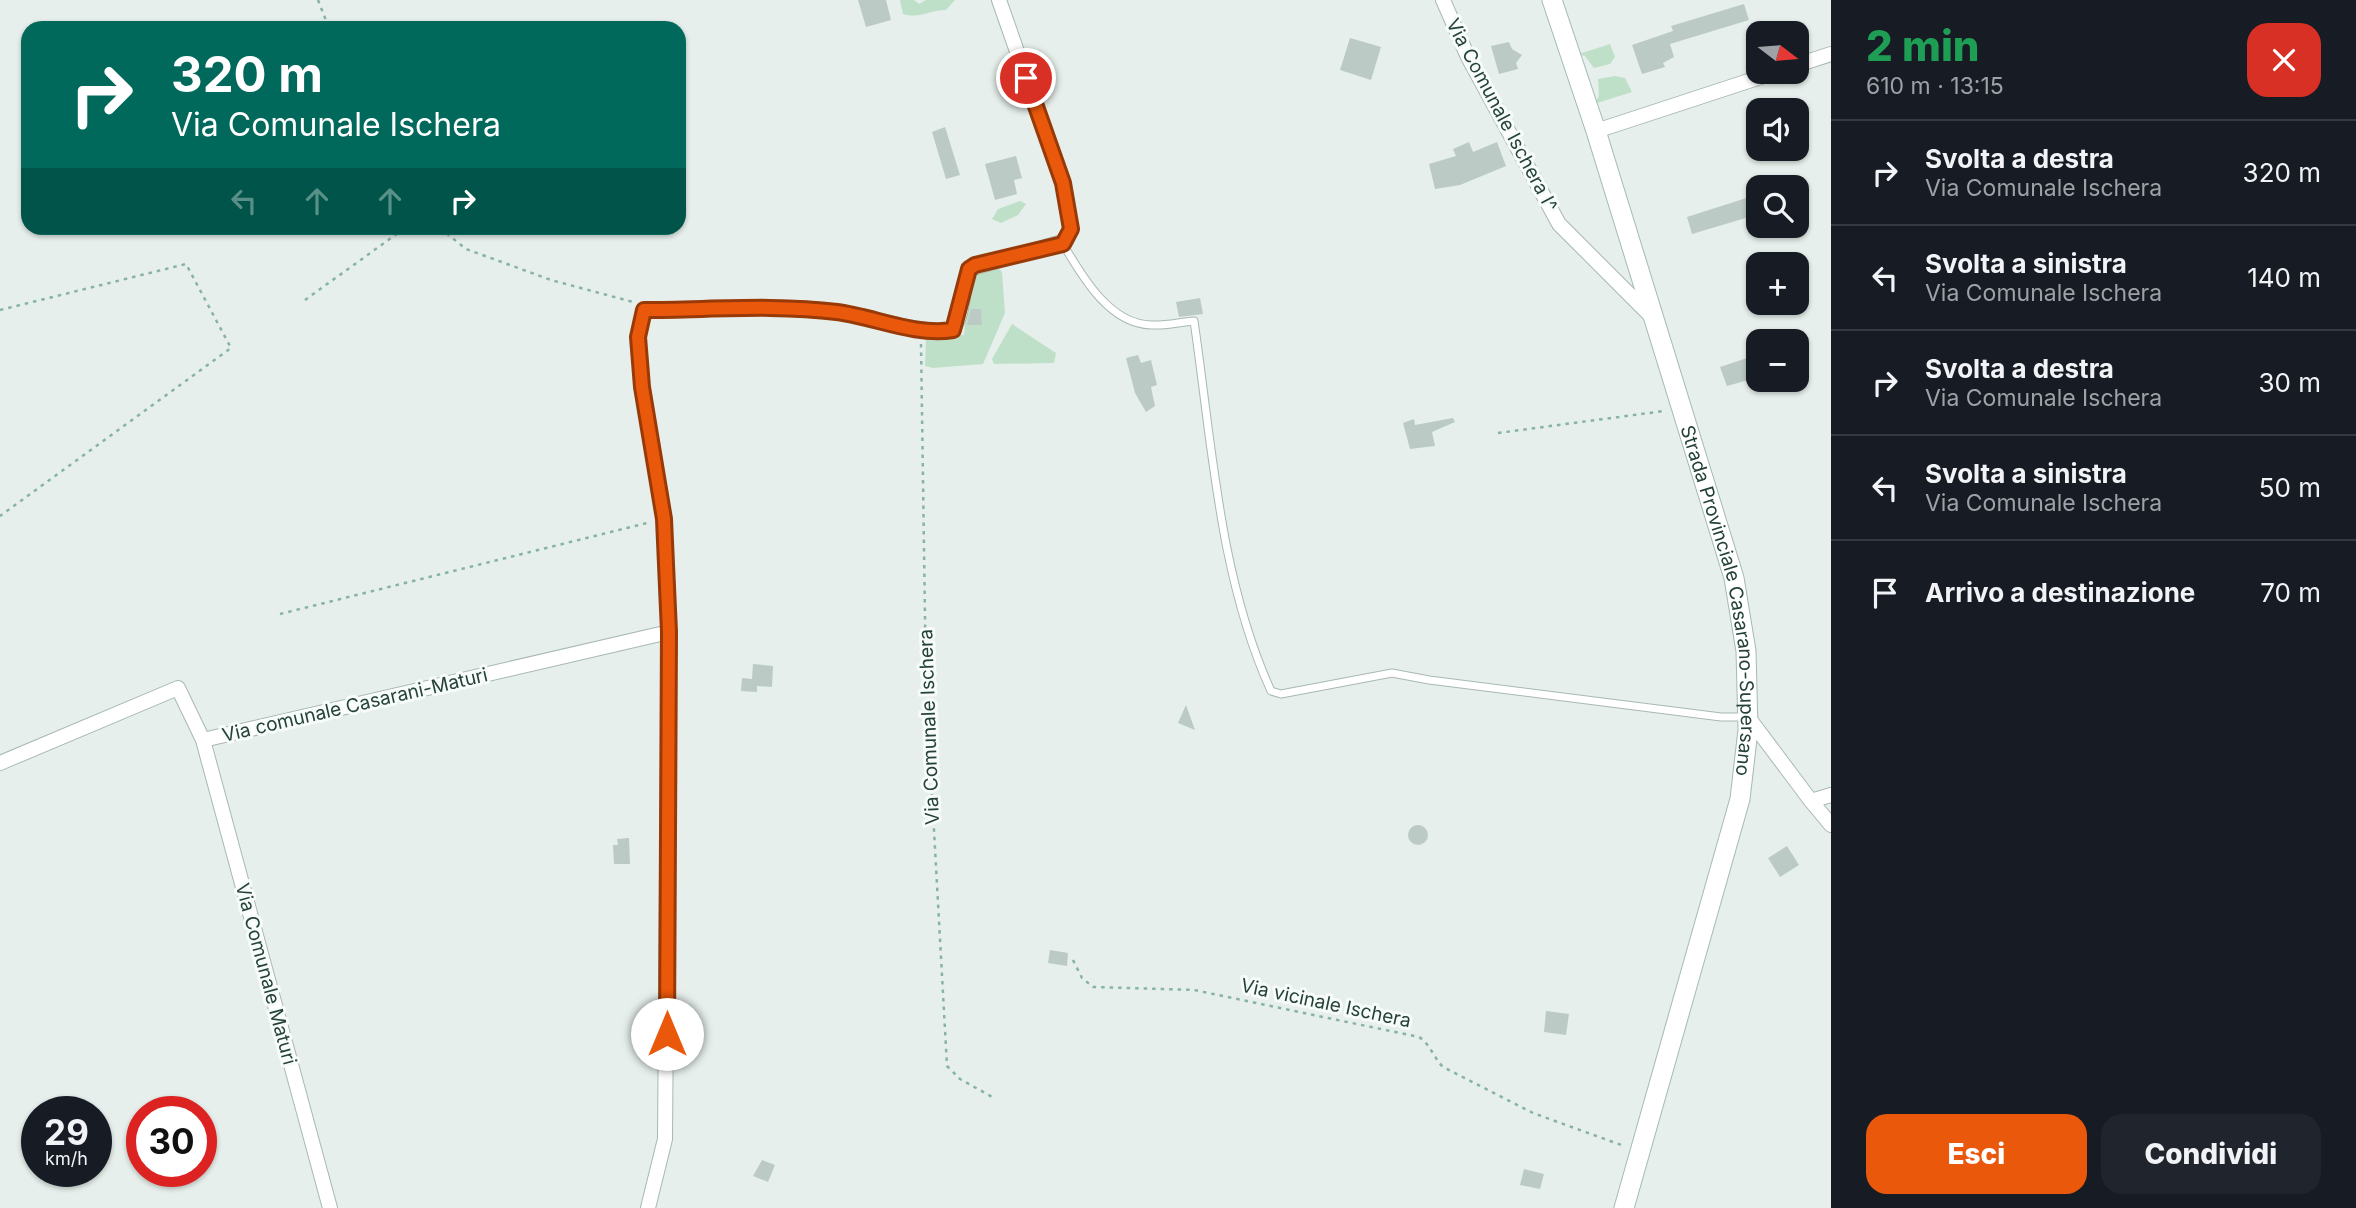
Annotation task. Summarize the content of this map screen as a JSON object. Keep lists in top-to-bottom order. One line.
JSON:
{"streets":{"main road":["Strada Provinciale Casarano-Supersano"],"street":["Via Comunale Ischera I^","Via comunale Casarani-Maturi","Via Comunale Maturi"],"path":["Via Comunale Ischera","Via vicinale Ischera"]},"crossings":[["Via Comunale Ischera I^","Strada Provinciale Casarano-Supersano"],["Strada Provinciale Casarano-Supersano","Via vicinale Ischera"],["Via comunale Casarani-Maturi","Via Comunale Maturi"]],"north":"right","page":{"heading":["2 min","610 m · 13:15"],"map_buttons":["+","−"],"turn":["320 m","Via Comunale Ischera"],"list":[{"name":"Svolta a destra","note":"Via Comunale Ischera","value":"320 m"},{"name":"Svolta a sinistra","note":"Via Comunale Ischera","value":"140 m"},{"name":"Svolta a destra","note":"Via Comunale Ischera","value":"30 m"},{"name":"Svolta a sinistra","note":"Via Comunale Ischera","value":"50 m"},{"name":"Arrivo a destinazione","value":"70 m"}],"speed":"29 km/h","limit":"30","buttons":["Esci","Condividi"]}}
